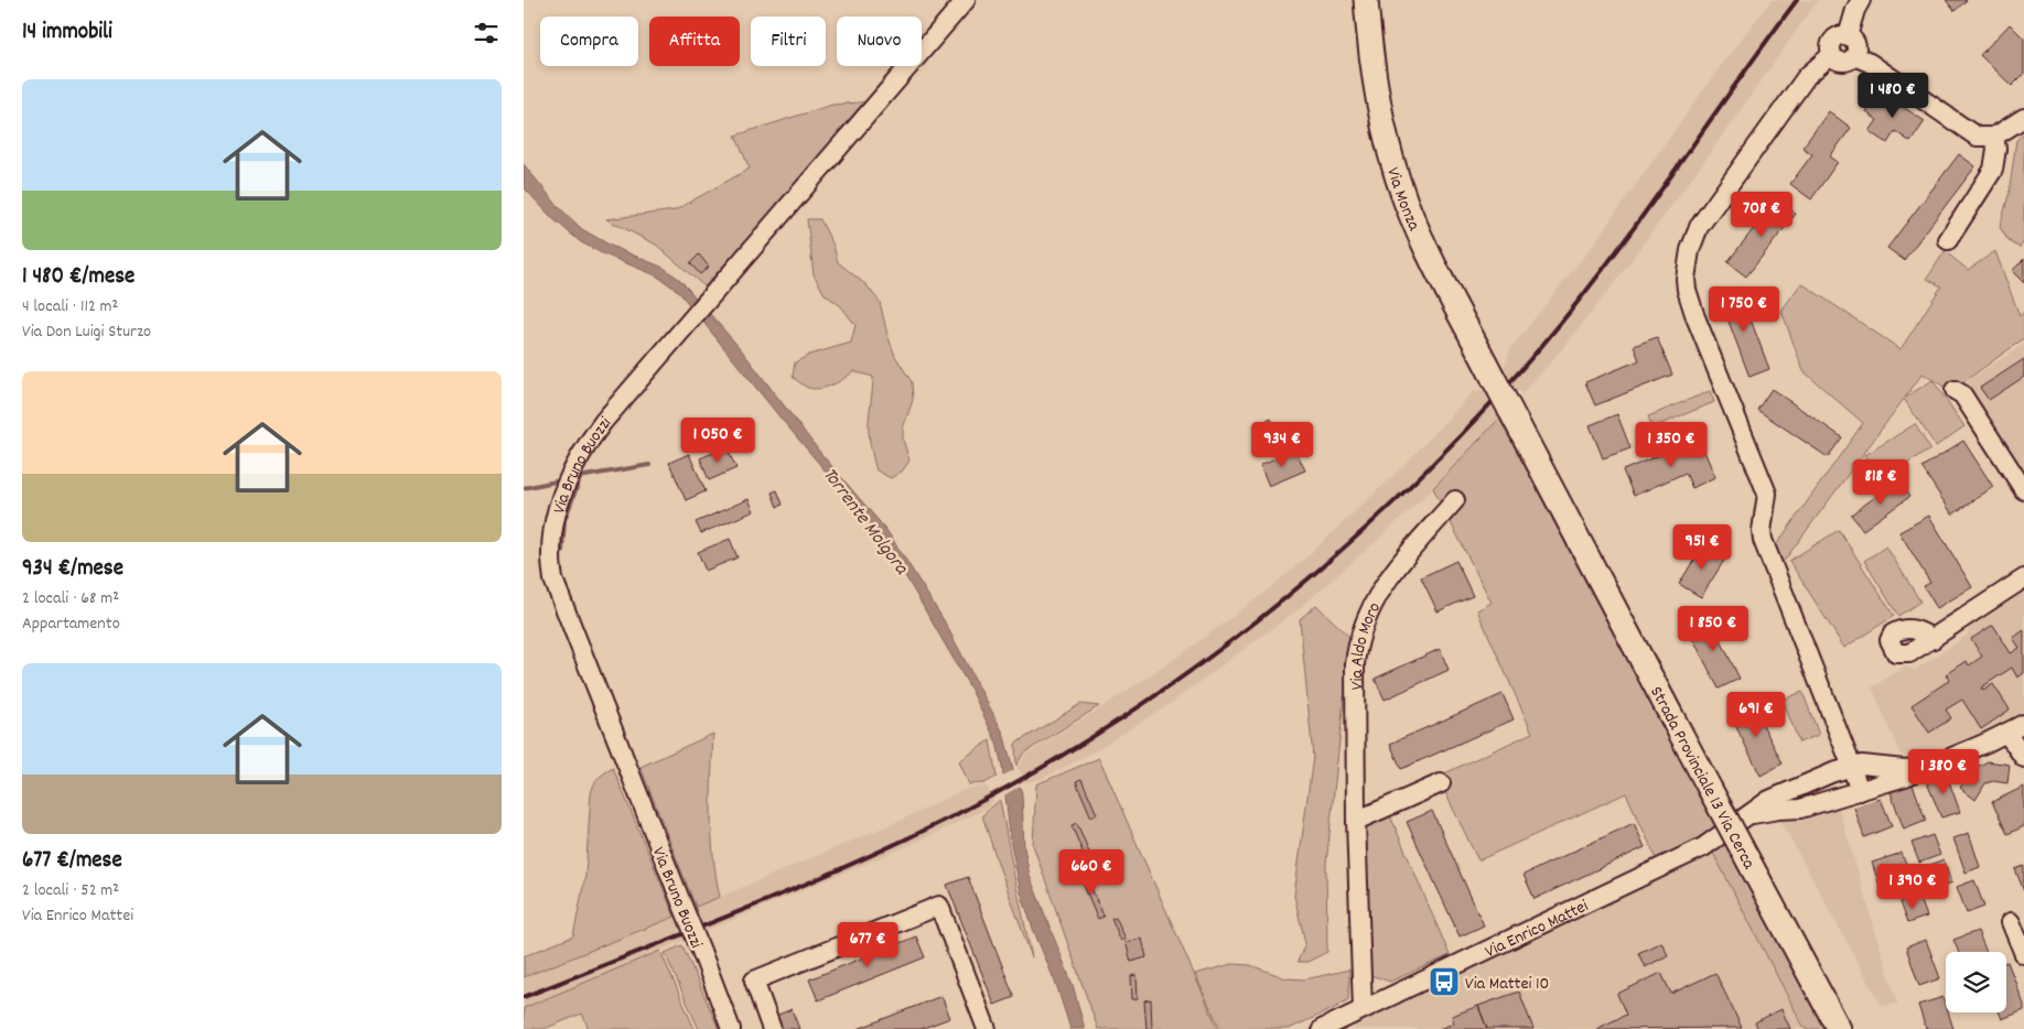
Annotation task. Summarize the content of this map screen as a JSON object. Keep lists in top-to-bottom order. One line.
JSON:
{"streets":{"main road":["Via Monza","Strada Provinciale 13 Via Cerca"],"street":["Via Bruno Buozzi","Via Aldo Moro","Via Enrico Mattei"]},"crossings":[["Via Monza","Strada Provinciale 13 Via Cerca"],["Via Aldo Moro","Via Enrico Mattei"]],"water":["Torrente Molgora"],"places":{"bus stop":["Via Mattei 10"]},"page":{"heading":"14 immobili","chip":["Compra","Affitta","Filtri","Nuovo"],"list":[{"name":"1 480 €/mese","note":"4 locali · 112 m² · Via Don Luigi Sturzo"},{"name":"934 €/mese","note":"2 locali · 68 m² · Appartamento"},{"name":"677 €/mese","note":"2 locali · 52 m² · Via Enrico Mattei"}],"price":["1 480 €","708 €","1 750 €","1 050 €","934 €","1 350 €","818 €","951 €","1 850 €","691 €","1 380 €","660 €","1 390 €","677 €"]}}
